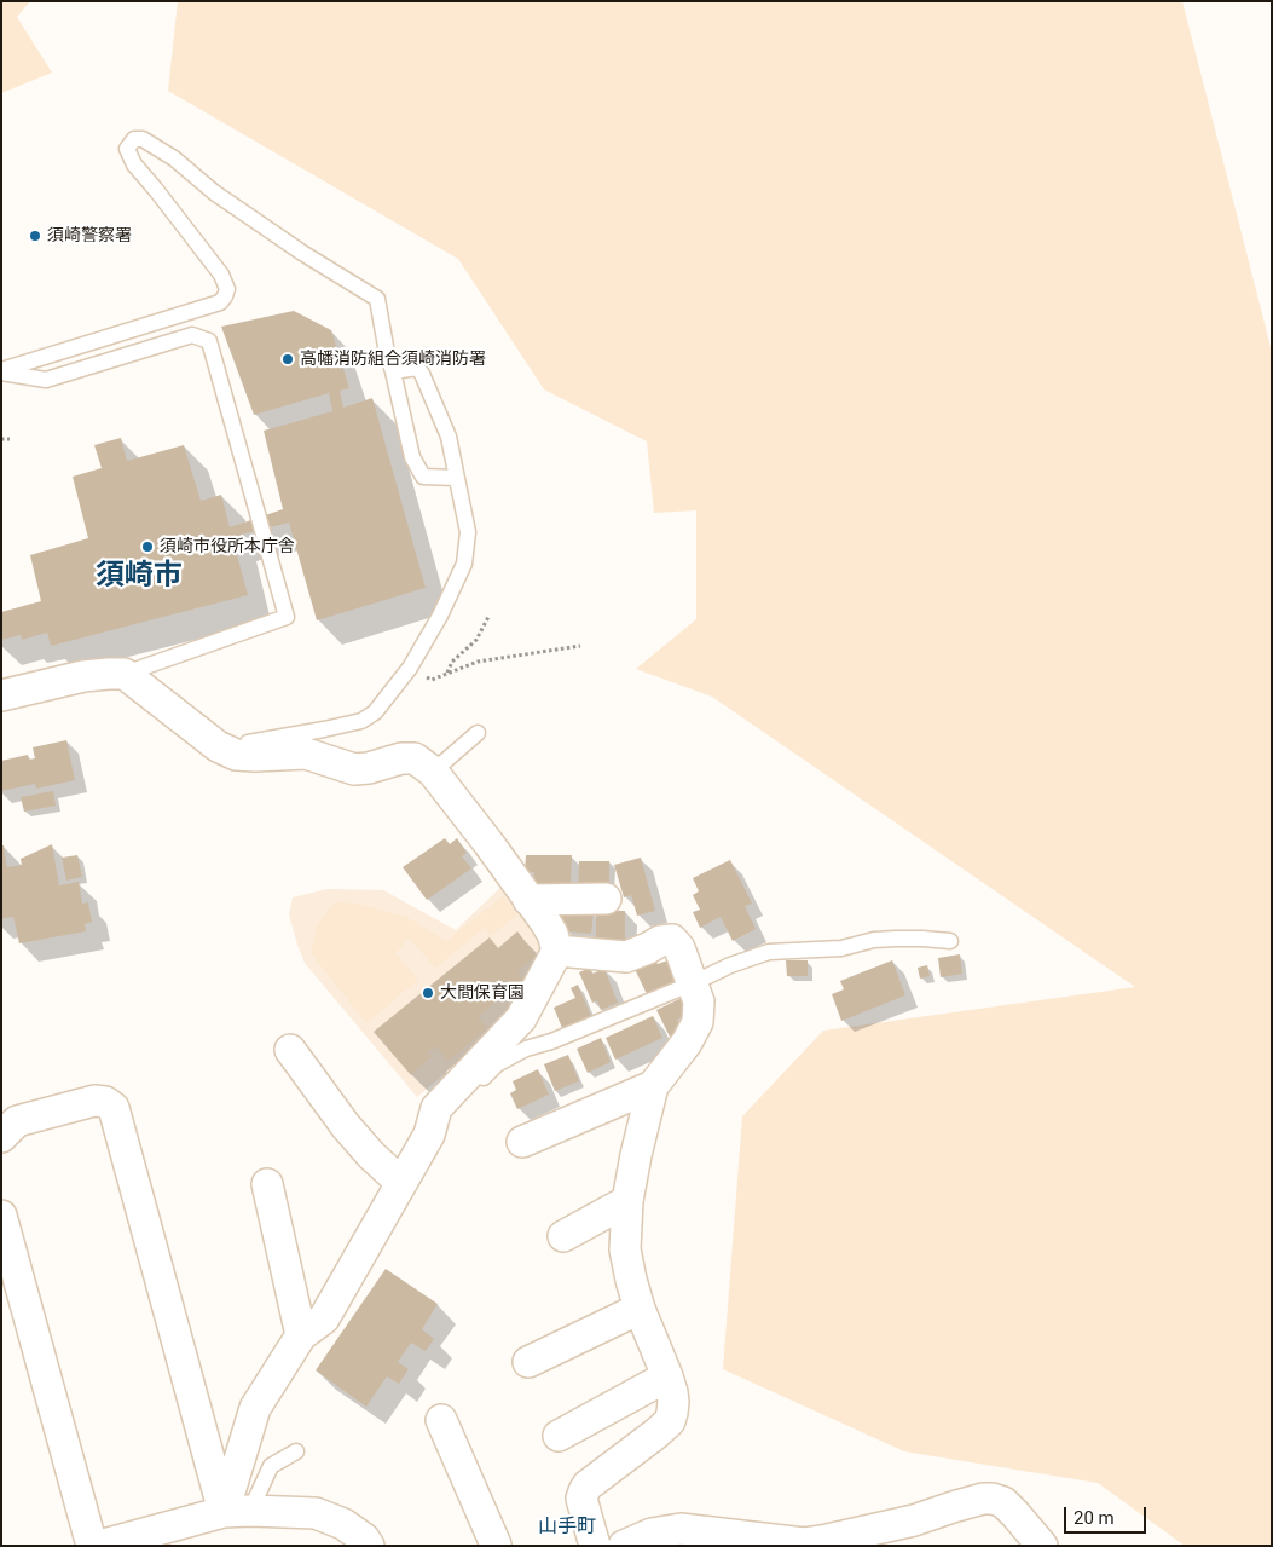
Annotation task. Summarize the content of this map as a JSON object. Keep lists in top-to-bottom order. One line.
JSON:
{"districts":["須崎市","山手町"],"places":["須崎警察署","高幡消防組合須崎消防署","須崎市役所本庁舎","大間保育園"],"scale_bar":"20 m"}
